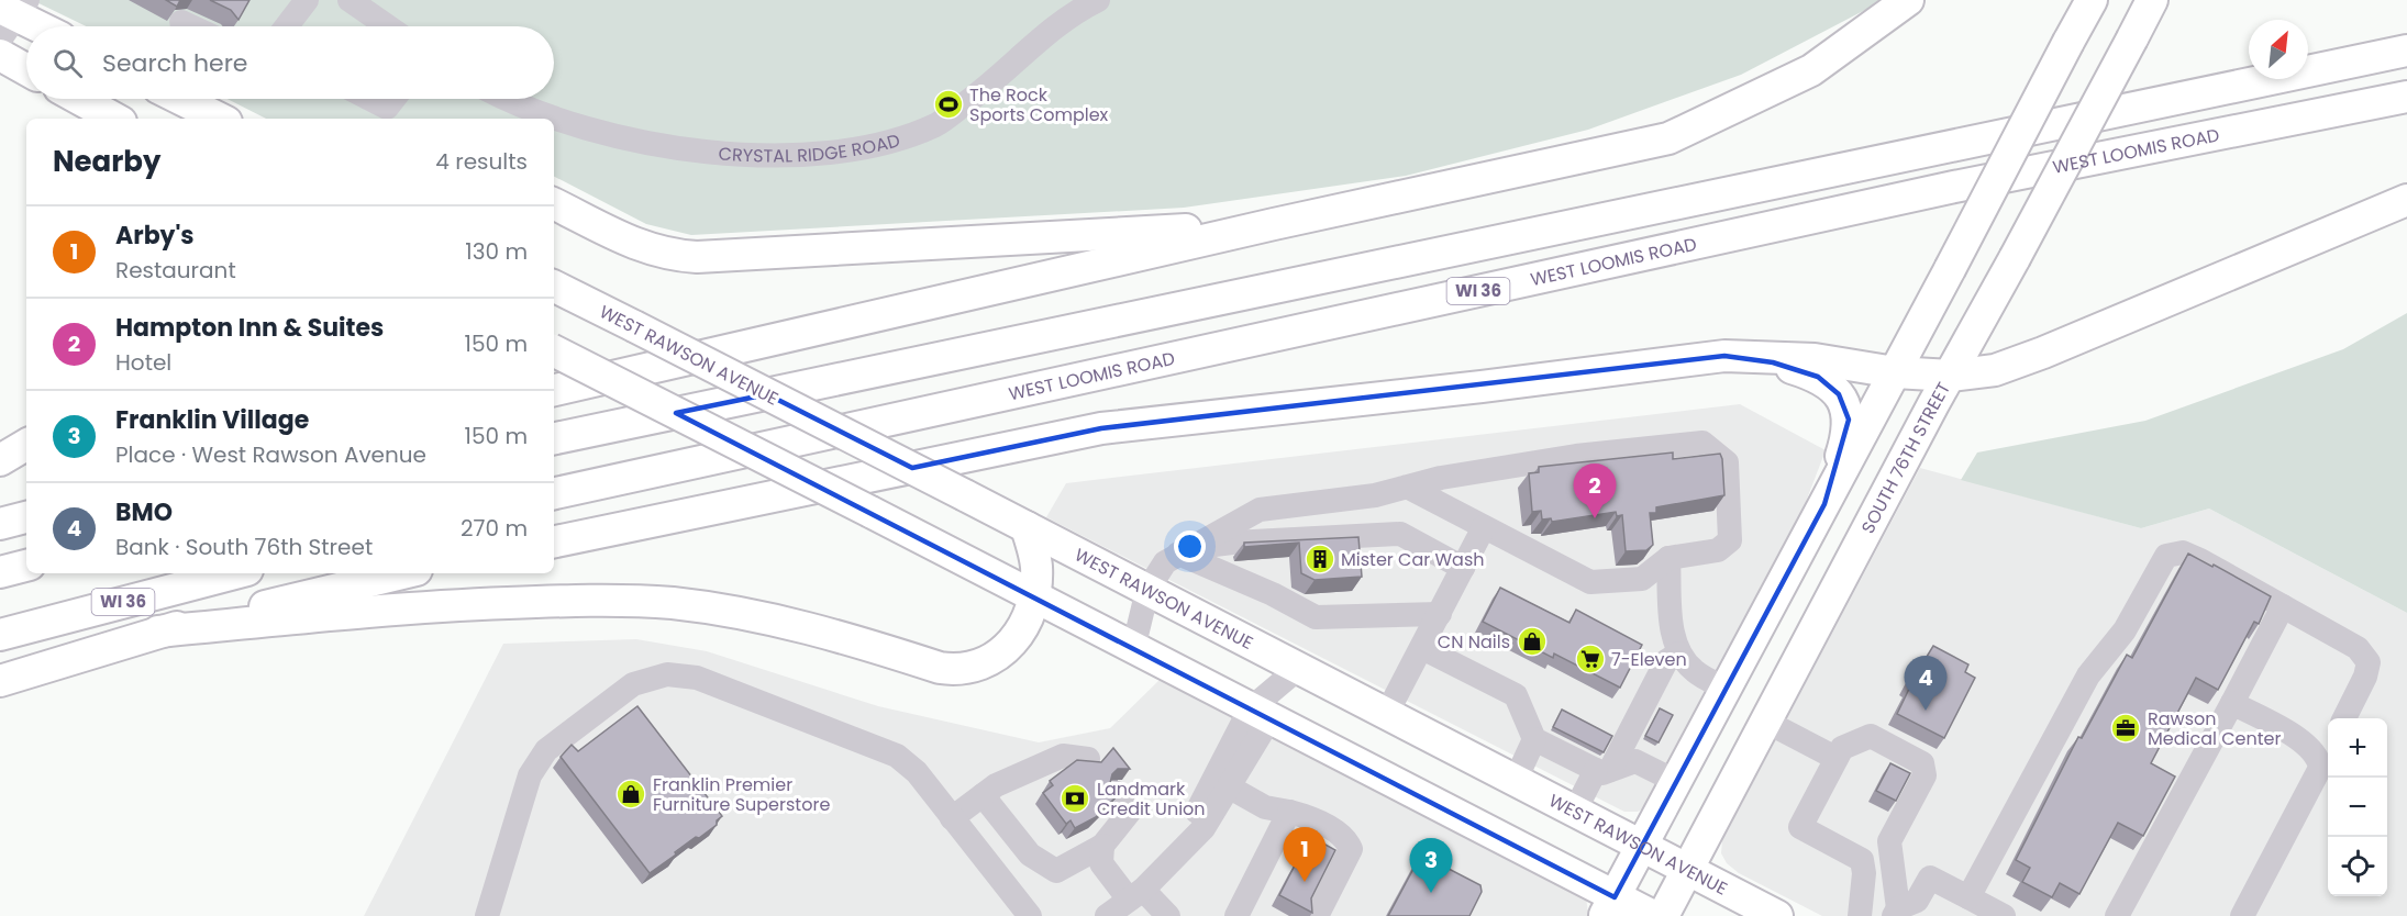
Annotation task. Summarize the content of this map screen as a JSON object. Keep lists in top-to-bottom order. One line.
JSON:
{"streets":{"main road":["WEST LOOMIS ROAD","WI 36","WEST RAWSON AVENUE","SOUTH 76TH STREET"],"street":["CRYSTAL RIDGE ROAD"]},"crossings":[["WEST RAWSON AVENUE","SOUTH 76TH STREET"]],"places":{"sports":["The Rock Sports Complex"],"building":["Mister Car Wash"],"shop":["CN Nails","Franklin Premier Furniture Superstore"],"supermarket":["7-Eleven"],"office":["Rawson Medical Center"],"bank":["Landmark Credit Union"]},"north":"top right","page":{"search":"Search here","heading":["Nearby","4 results"],"list":[{"mark":"1","name":"Arby's","note":"Restaurant","value":"130 m"},{"mark":"2","name":"Hampton Inn & Suites","note":"Hotel","value":"150 m"},{"mark":"3","name":"Franklin Village","note":"Place · West Rawson Avenue","value":"150 m"},{"mark":"4","name":"BMO","note":"Bank · South 76th Street","value":"270 m"}],"pins":["2","4","1","3"],"map_buttons":["+","−"]}}
